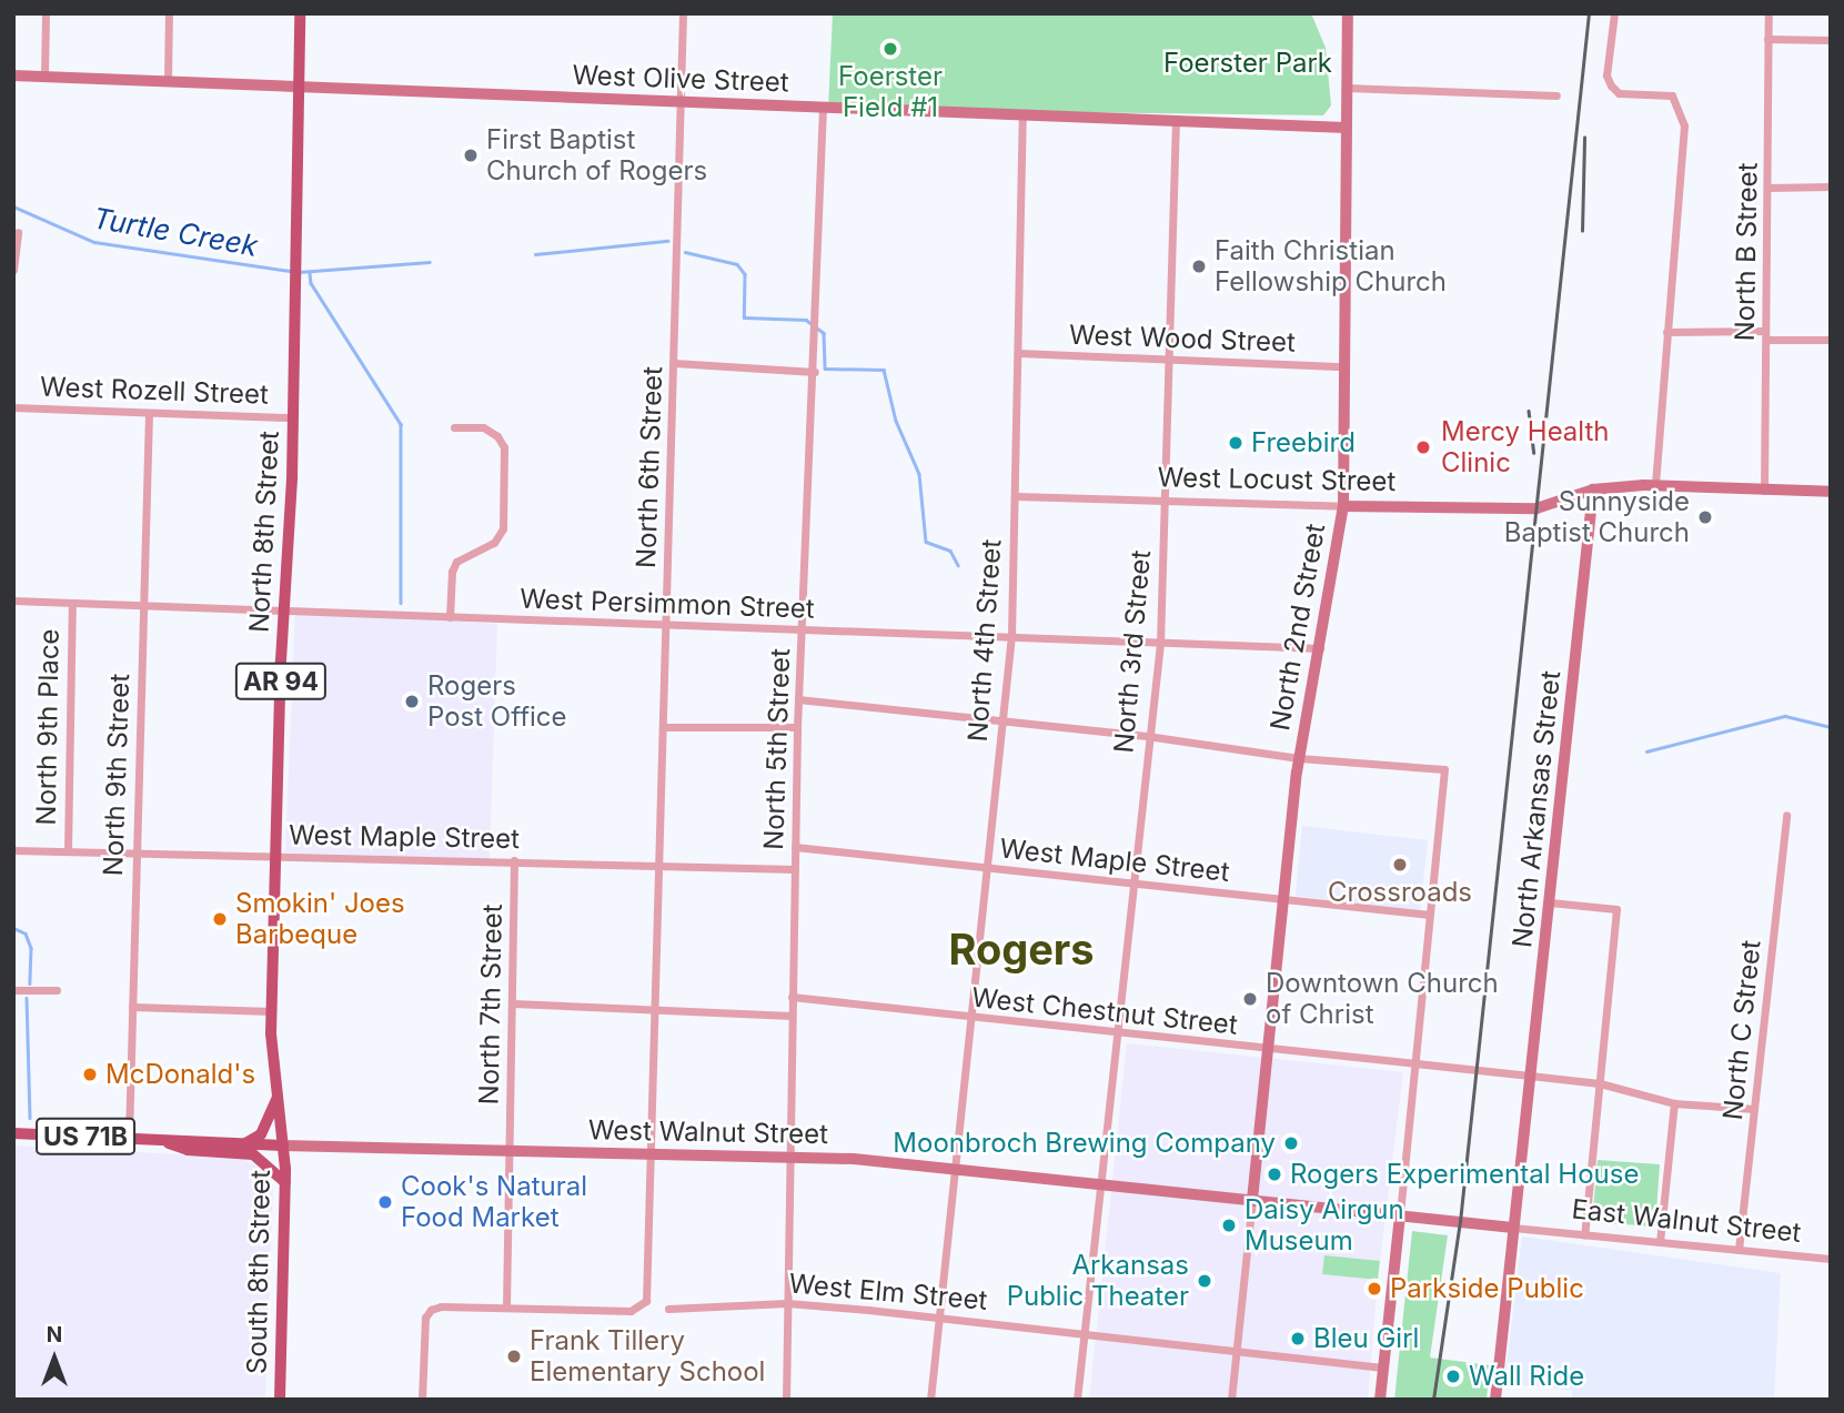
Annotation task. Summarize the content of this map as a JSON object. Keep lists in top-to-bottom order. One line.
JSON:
{"streets":{"main road":["West Olive Street","West Locust Street","North 8th Street","North 2nd Street","AR 94","North Arkansas Street","West Walnut Street","US 71B","East Walnut Street","South 8th Street"],"street":["North B Street","West Wood Street","West Rozell Street","North 6th Street","West Persimmon Street","North 4th Street","North 3rd Street","North 9th Place","North 5th Street","North 9th Street","West Maple Street","North 7th Street","West Chestnut Street","North C Street","West Elm Street"]},"crossings":[["West Olive Street","North 6th Street"],["West Olive Street","North 8th Street"],["West Olive Street","North 2nd Street"],["West Olive Street","North 4th Street"],["West Olive Street","North 3rd Street"],["West Olive Street","North 5th Street"],["North B Street","West Locust Street"],["West Wood Street","North 2nd Street"],["West Wood Street","North 4th Street"],["West Wood Street","North 3rd Street"],["West Rozell Street","North 8th Street"],["West Rozell Street","North 9th Street"],["North 6th Street","West Persimmon Street"],["North 6th Street","West Maple Street"],["North 6th Street","North 7th Street"],["North 6th Street","West Walnut Street"],["West Locust Street","North 2nd Street"],["West Locust Street","North 4th Street"],["West Locust Street","North 3rd Street"],["West Locust Street","North Arkansas Street"],["North 8th Street","West Persimmon Street"],["North 8th Street","AR 94"],["North 8th Street","West Maple Street"],["North 8th Street","West Walnut Street"],["North 8th Street","South 8th Street"],["West Persimmon Street","North 2nd Street"],["West Persimmon Street","North 4th Street"],["West Persimmon Street","North 3rd Street"],["West Persimmon Street","North 9th Place"],["West Persimmon Street","North 5th Street"],["West Persimmon Street","North 9th Street"],["North 2nd Street","West Maple Street"],["North 2nd Street","West Chestnut Street"],["North 2nd Street","West Walnut Street"],["North 4th Street","West Maple Street"],["North 4th Street","West Chestnut Street"],["North 4th Street","West Walnut Street"],["North 4th Street","West Elm Street"],["North 3rd Street","West Maple Street"],["North 3rd Street","West Chestnut Street"],["North 3rd Street","West Walnut Street"],["North 3rd Street","West Elm Street"],["AR 94","West Walnut Street"],["North 9th Place","West Maple Street"],["North 5th Street","West Maple Street"],["North 5th Street","West Chestnut Street"],["North 5th Street","West Walnut Street"],["North 5th Street","West Elm Street"],["North 9th Street","West Maple Street"],["North 9th Street","West Walnut Street"],["North Arkansas Street","West Chestnut Street"],["North Arkansas Street","East Walnut Street"],["West Maple Street","North 7th Street"],["North 7th Street","West Walnut Street"],["West Chestnut Street","North C Street"],["North C Street","East Walnut Street"],["West Walnut Street","US 71B"],["West Walnut Street","East Walnut Street"],["West Walnut Street","South 8th Street"],["US 71B","South 8th Street"]],"districts":["Rogers"],"water":["Turtle Creek"],"parks":["Foerster Park"],"places":["Foerster Field #1","First Baptist Church of Rogers","Faith Christian Fellowship Church","Freebird","Mercy Health Clinic","Sunnyside Baptist Church","Rogers Post Office","Crossroads","Smokin' Joes Barbeque","Downtown Church of Christ","McDonald's","Moonbroch Brewing Company","Rogers Experimental House","Cook's Natural Food Market","Daisy Airgun Museum","Arkansas Public Theater","Parkside Public","Bleu Girl","Frank Tillery Elementary School","Wall Ride"],"north":"top"}
